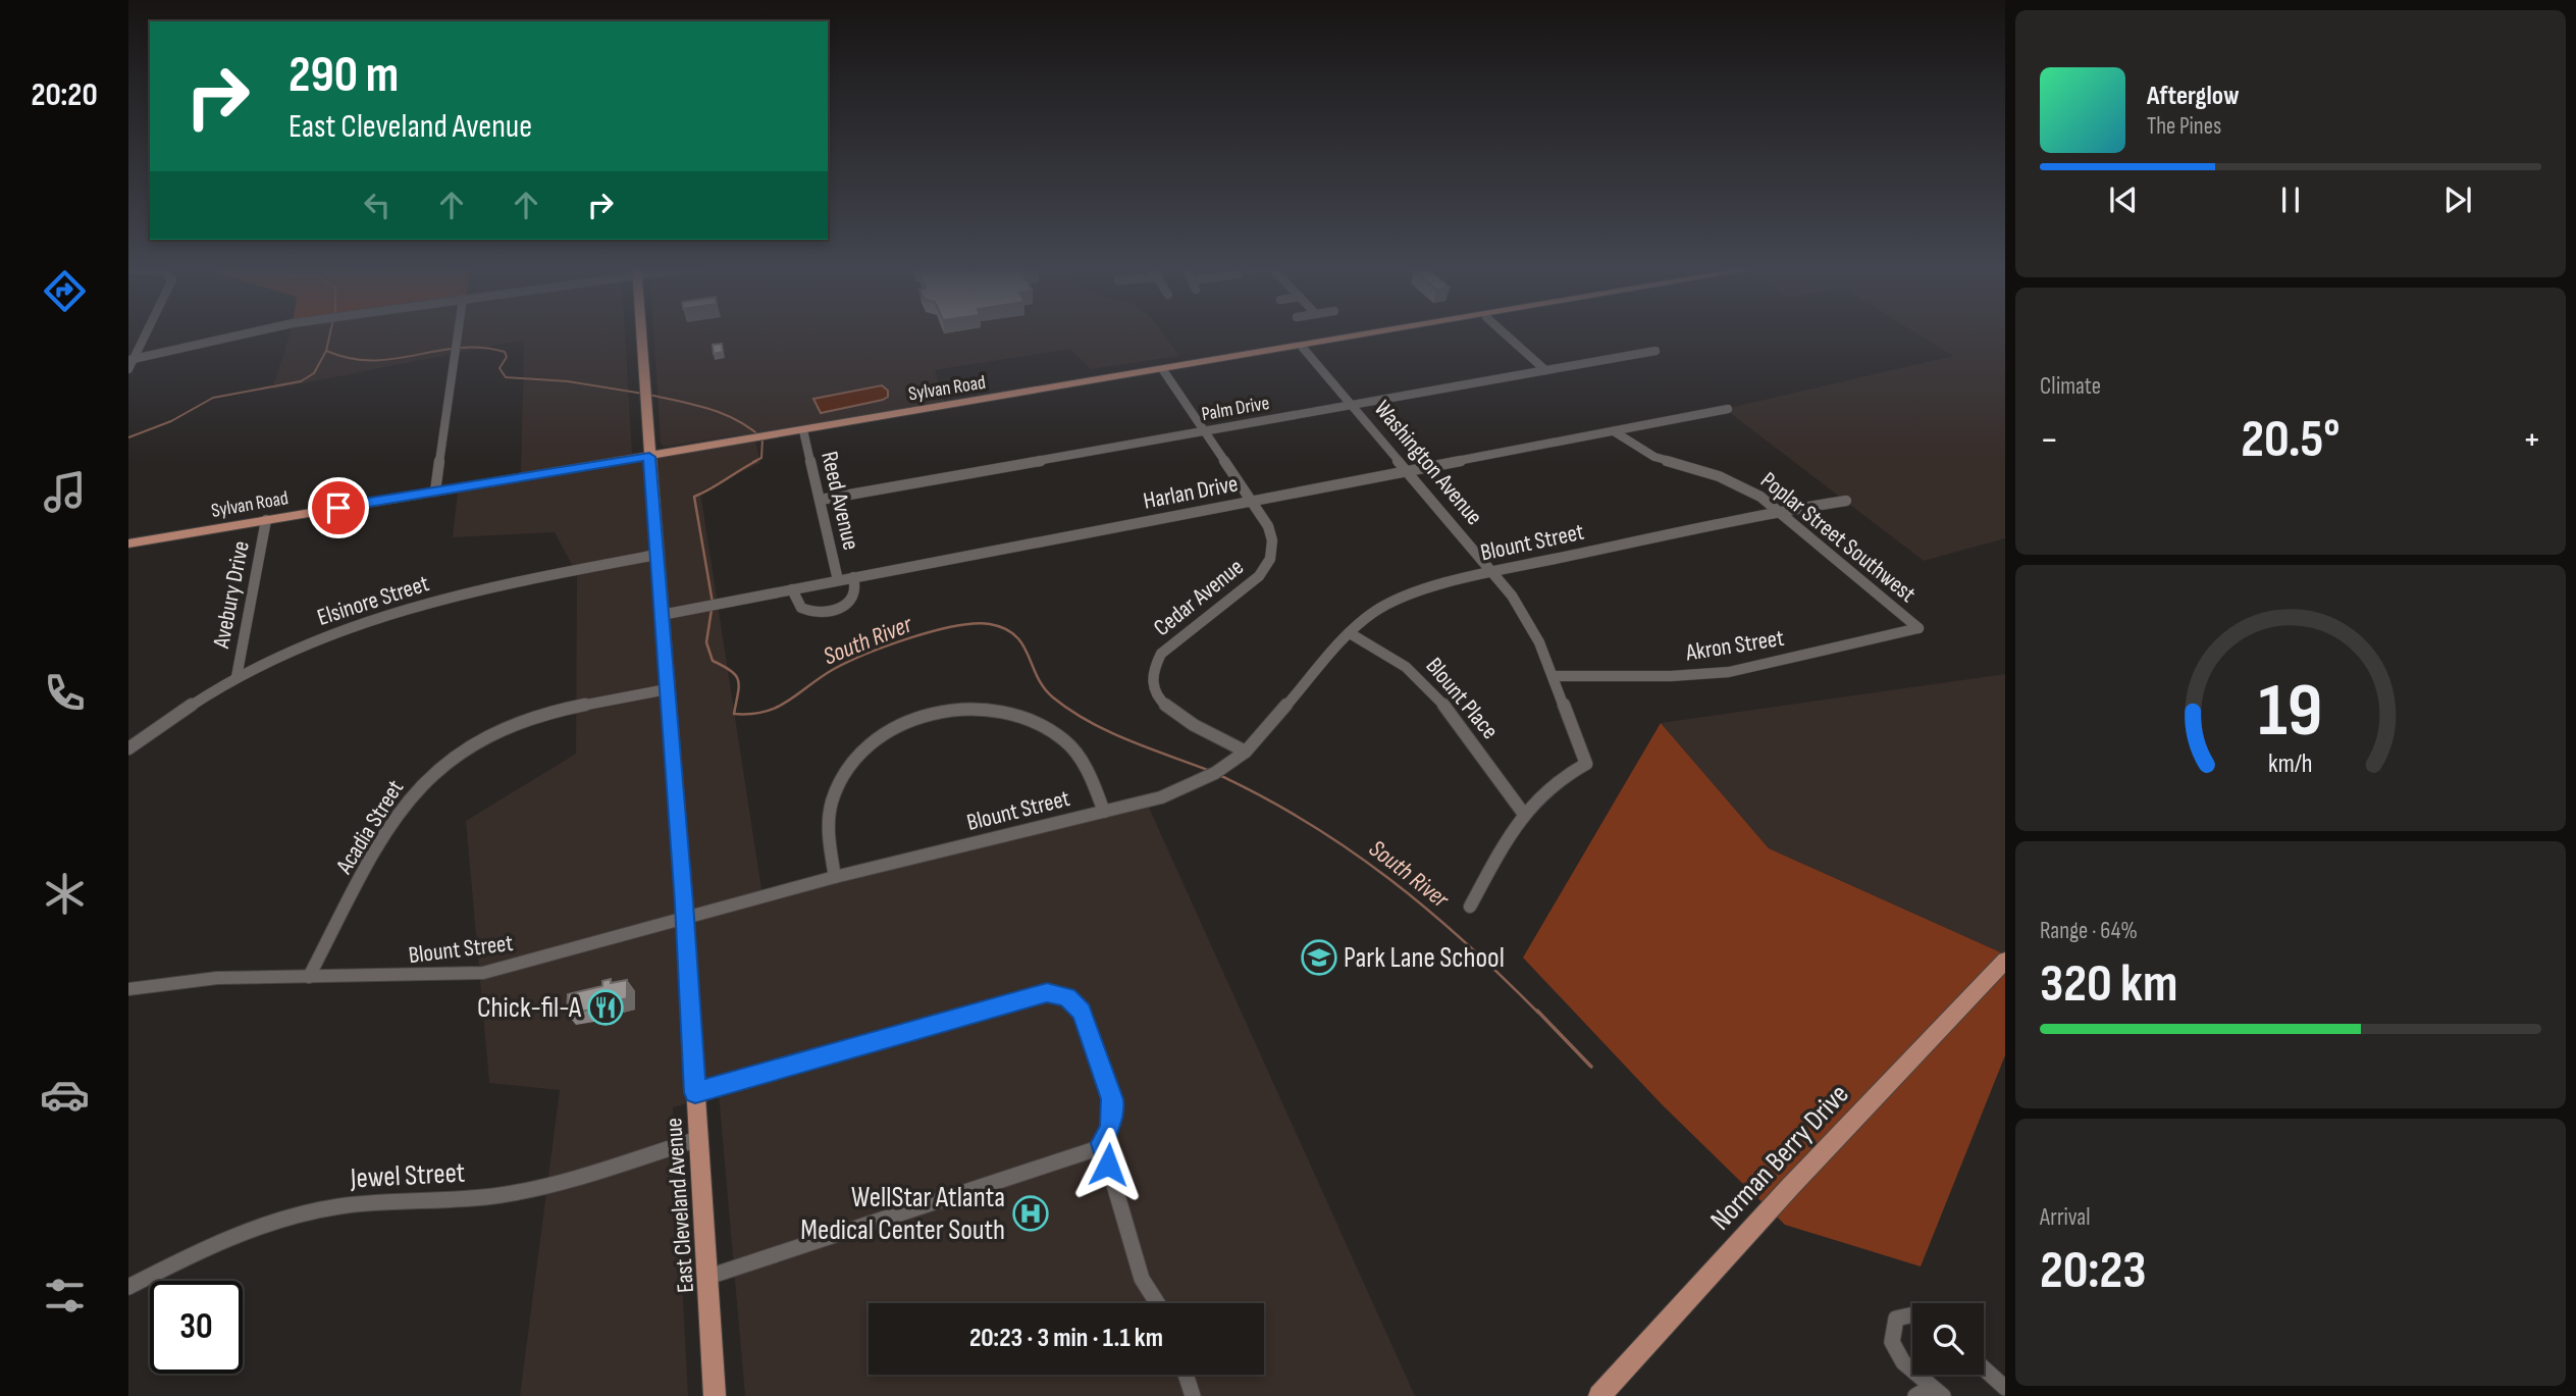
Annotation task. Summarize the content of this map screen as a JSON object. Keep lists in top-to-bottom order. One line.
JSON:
{"streets":{"main road":["Sylvan Road","Norman Berry Drive","East Cleveland Avenue"],"street":["Palm Drive","Washington Avenue","Harlan Drive","Reed Avenue","Poplar Street Southwest","Blount Street","Avebury Drive","Cedar Avenue","Elsinore Street","Akron Street","Blount Place","Acadia Street","Jewel Street"]},"crossings":[["Sylvan Road","Washington Avenue"],["Sylvan Road","Reed Avenue"],["Sylvan Road","Avebury Drive"],["Sylvan Road","Cedar Avenue"],["Sylvan Road","East Cleveland Avenue"],["Palm Drive","Washington Avenue"],["Palm Drive","Reed Avenue"],["Palm Drive","Cedar Avenue"],["Washington Avenue","Harlan Drive"],["Washington Avenue","Blount Street"],["Washington Avenue","Akron Street"],["Washington Avenue","Blount Place"],["Harlan Drive","Reed Avenue"],["Harlan Drive","Poplar Street Southwest"],["Harlan Drive","Cedar Avenue"],["Harlan Drive","East Cleveland Avenue"],["Poplar Street Southwest","Blount Street"],["Poplar Street Southwest","Akron Street"],["Blount Street","Cedar Avenue"],["Blount Street","Blount Place"],["Blount Street","Acadia Street"],["Blount Street","East Cleveland Avenue"],["Avebury Drive","Elsinore Street"],["Elsinore Street","East Cleveland Avenue"],["Acadia Street","East Cleveland Avenue"],["Jewel Street","East Cleveland Avenue"]],"water":["South River"],"places":{"school or university":["Park Lane School"],"restaurant":["Chick-fil-A"],"hospital":["WellStar Atlanta Medical Center South"]},"page":{"tabs":"20:20","turn":["290 m","East Cleveland Avenue"],"song":["Afterglow","The Pines"],"tile":["Climate",["Range · 64%","320 km"],["Arrival","20:23"]],"heat":["−","20.5°","+"],"limit":"30","trip":"20:23 · 3 min · 1.1 km","gauge":["19","km/h"]}}
